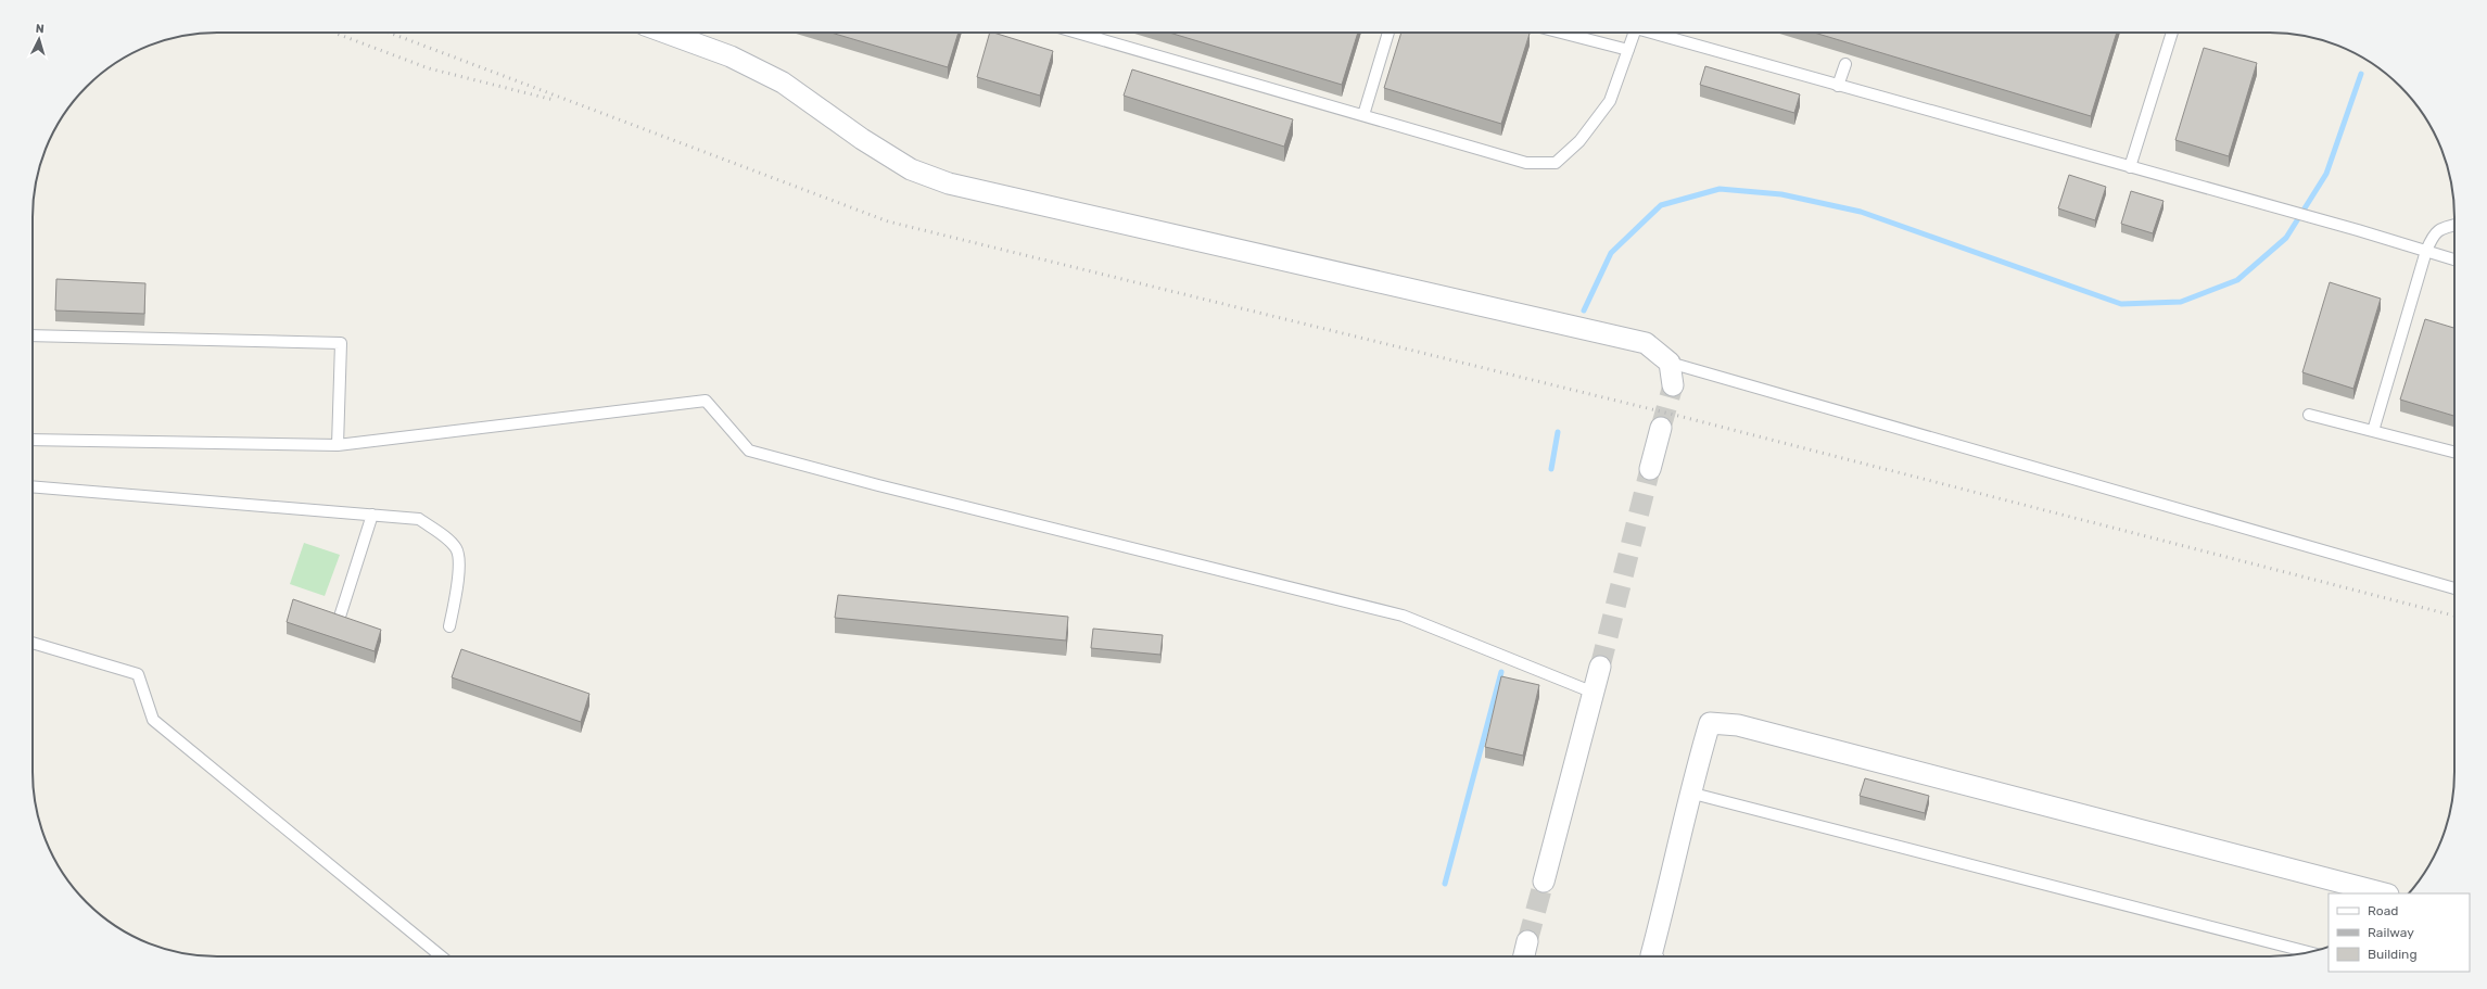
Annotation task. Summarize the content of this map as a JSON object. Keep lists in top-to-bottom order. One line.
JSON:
{"legend":["Road","Railway","Building"],"north":"top"}
